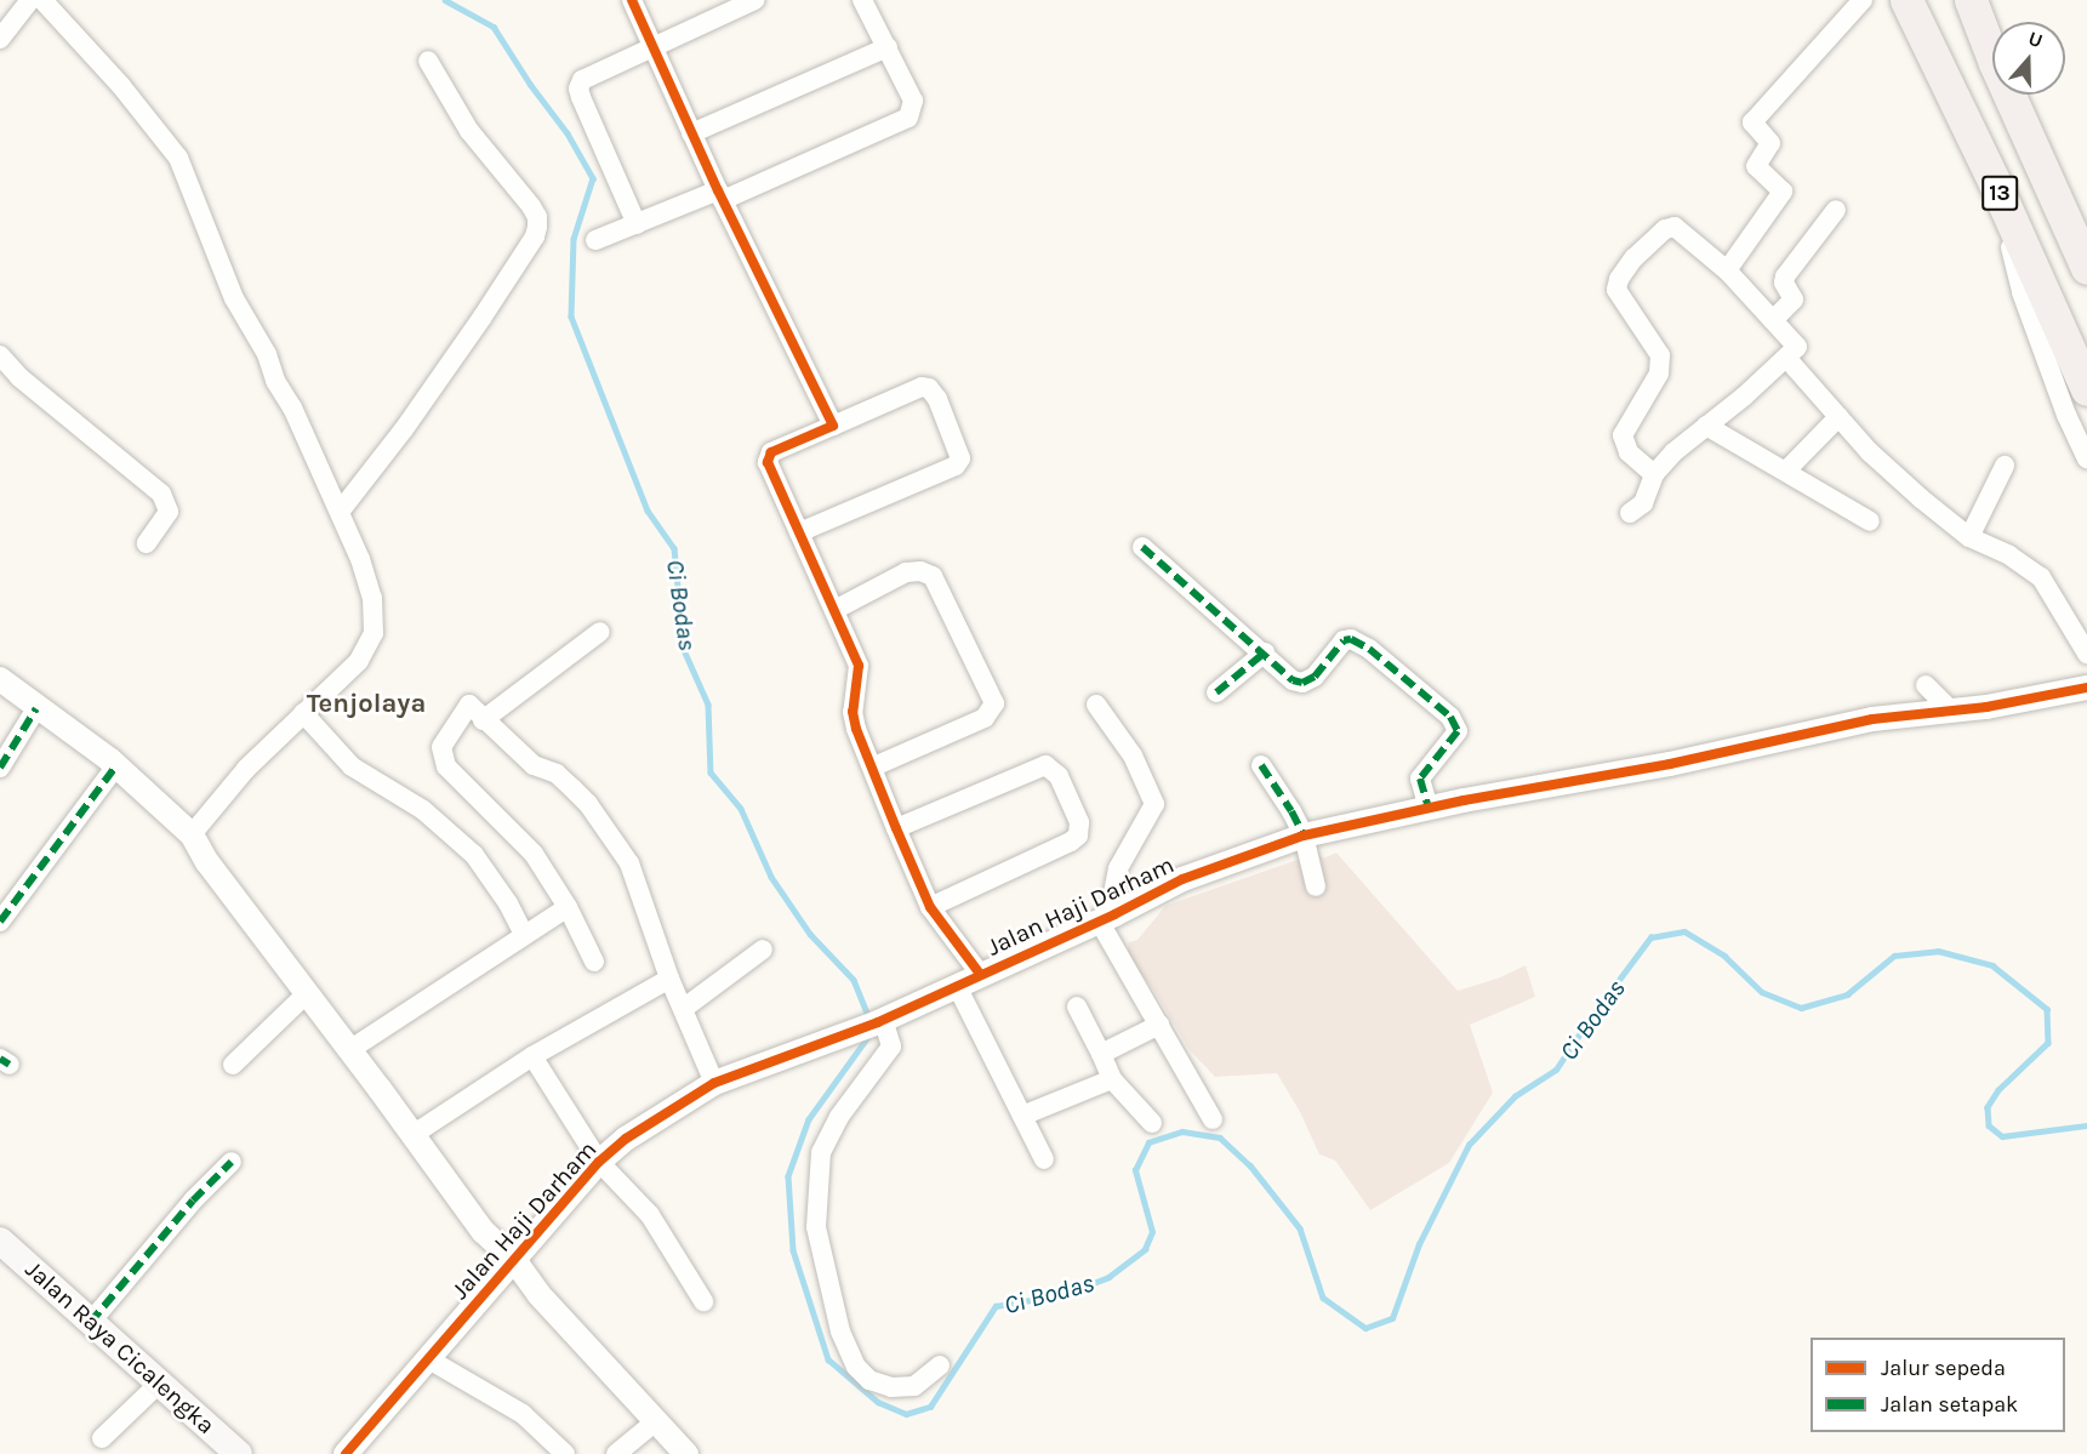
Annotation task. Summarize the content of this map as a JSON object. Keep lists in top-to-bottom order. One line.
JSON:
{"streets":{"highway":["13"],"main road":["Jalan Raya Cicalengka"],"street":["Jalan Haji Darham"]},"districts":["Tenjolaya"],"water":["Ci Bodas"],"legend":["Jalur sepeda","Jalan setapak"],"north":"top"}
